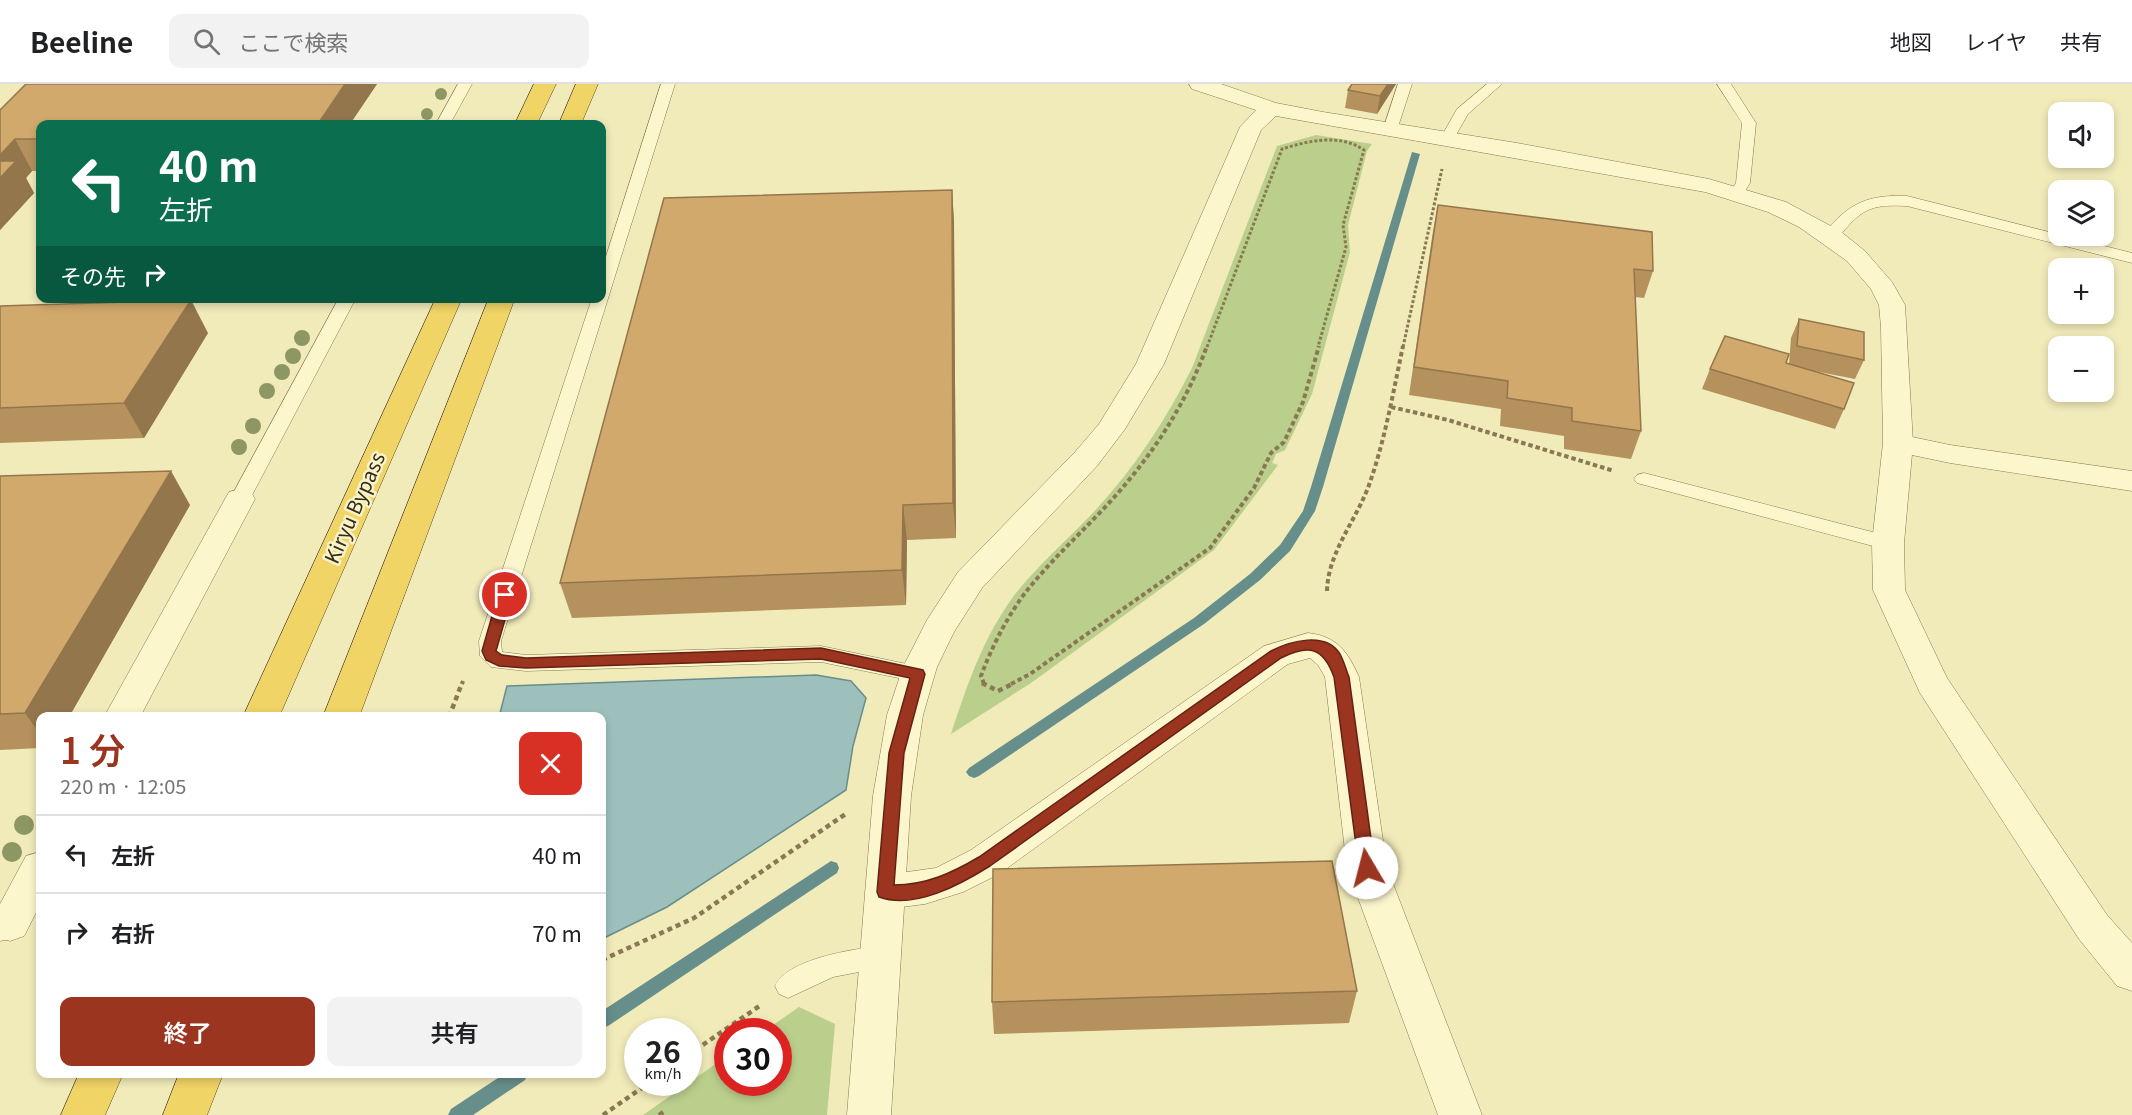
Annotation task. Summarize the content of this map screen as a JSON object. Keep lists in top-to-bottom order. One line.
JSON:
{"streets":{"highway":["Kiryu Bypass"]},"page":{"header":"Beeline","search":"ここで検索","nav":["地図","レイヤ","共有"],"map_buttons":["+","−"],"turn":["40 m","左折"],"then":"その先","heading":["1 分","220 m · 12:05"],"list":[{"name":"左折","value":"40 m"},{"name":"右折","value":"70 m"}],"buttons":["終了","共有"],"speed":"26 km/h","limit":"30"}}
